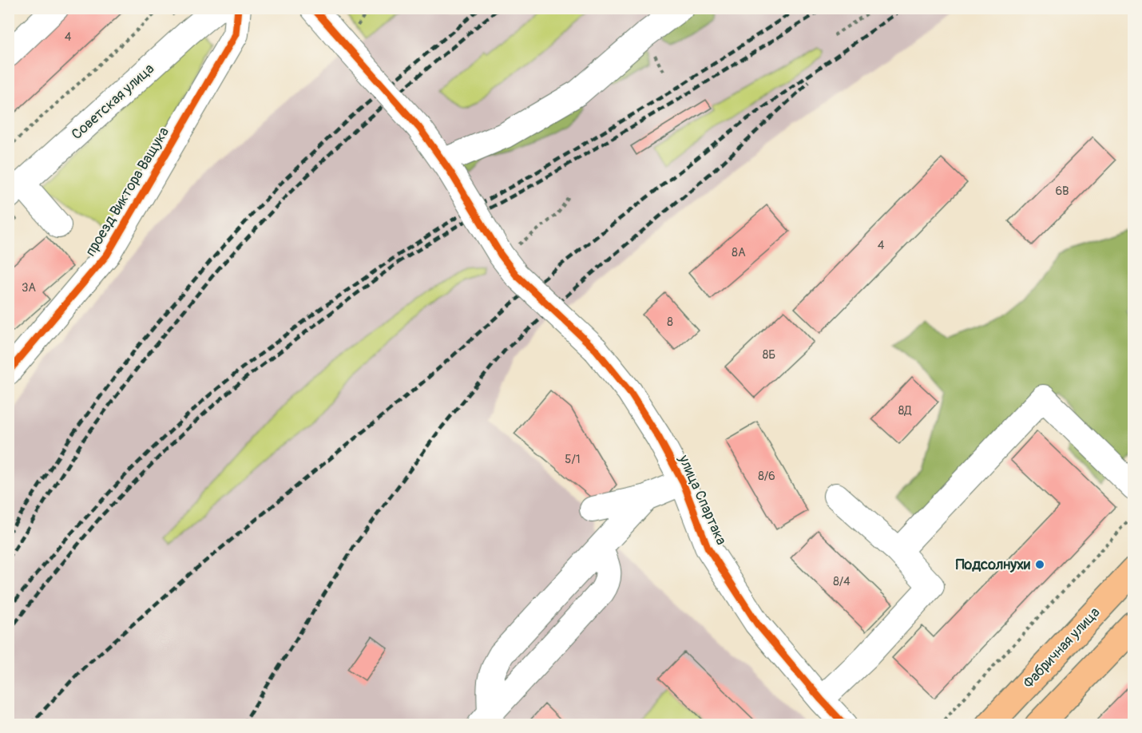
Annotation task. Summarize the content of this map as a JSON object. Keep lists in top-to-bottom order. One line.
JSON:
{"streets":{"main road":["Фабричная улица"],"street":["Советская улица","проезд Виктора Ващука","улица Спартака"]},"places":["Подсолнухи"],"house_numbers":["4","6В","4","8А","3А","8","8Б","8Д","5/1","8/6","8/4"]}
